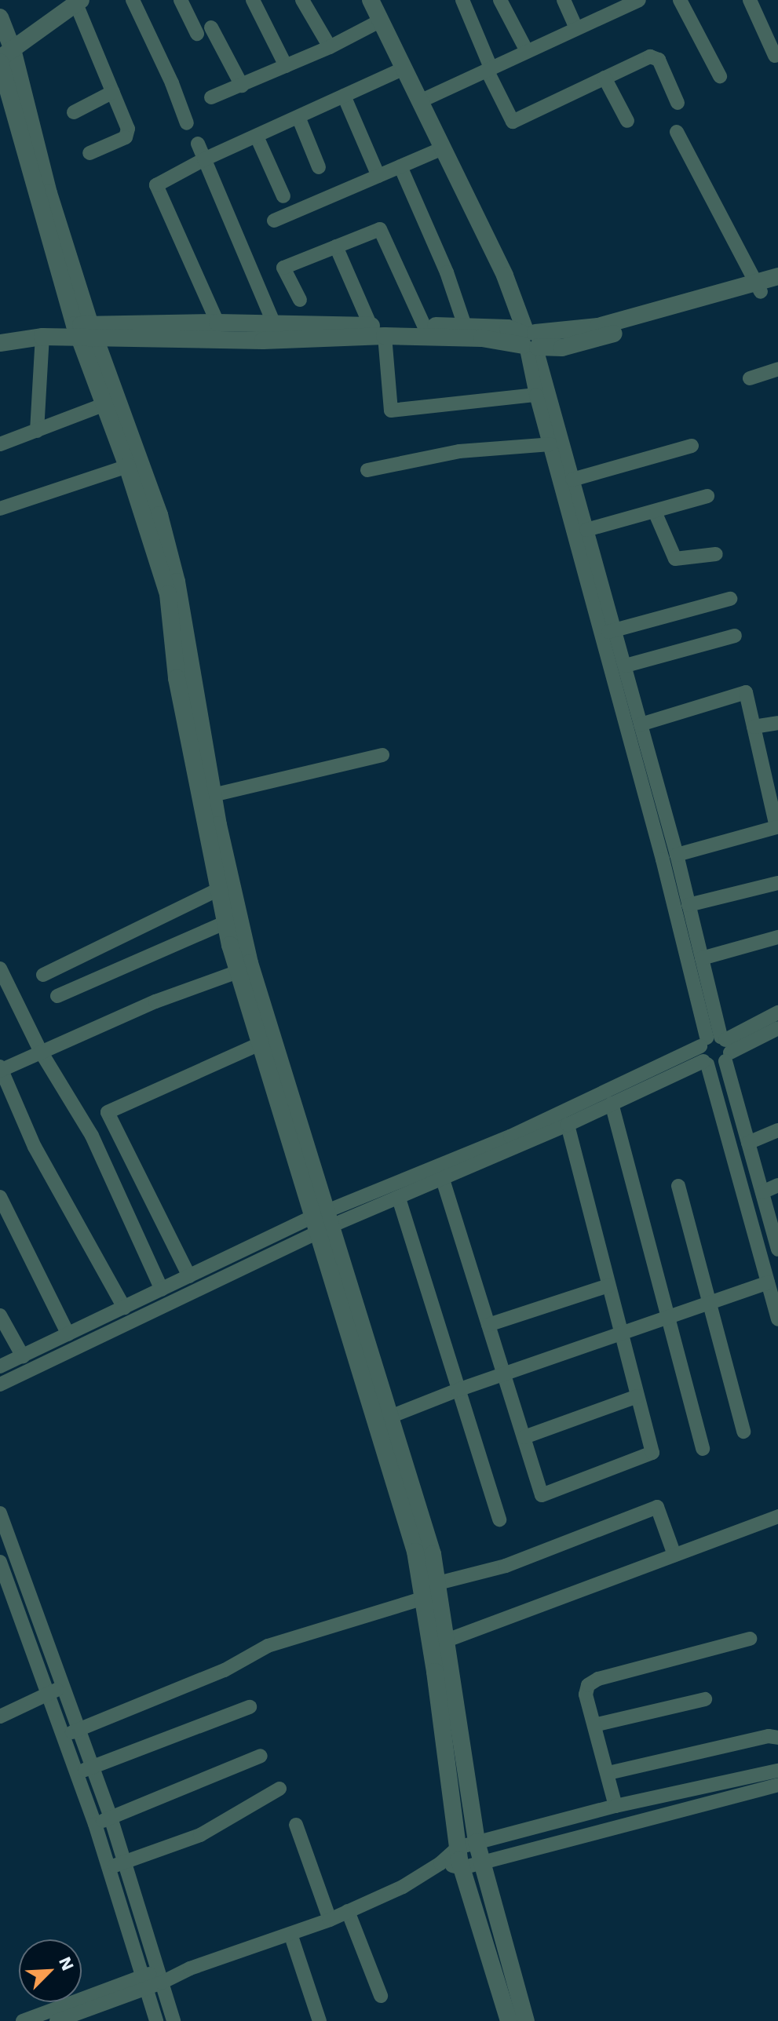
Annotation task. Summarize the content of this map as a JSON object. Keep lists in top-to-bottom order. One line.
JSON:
{"north":"top right"}
